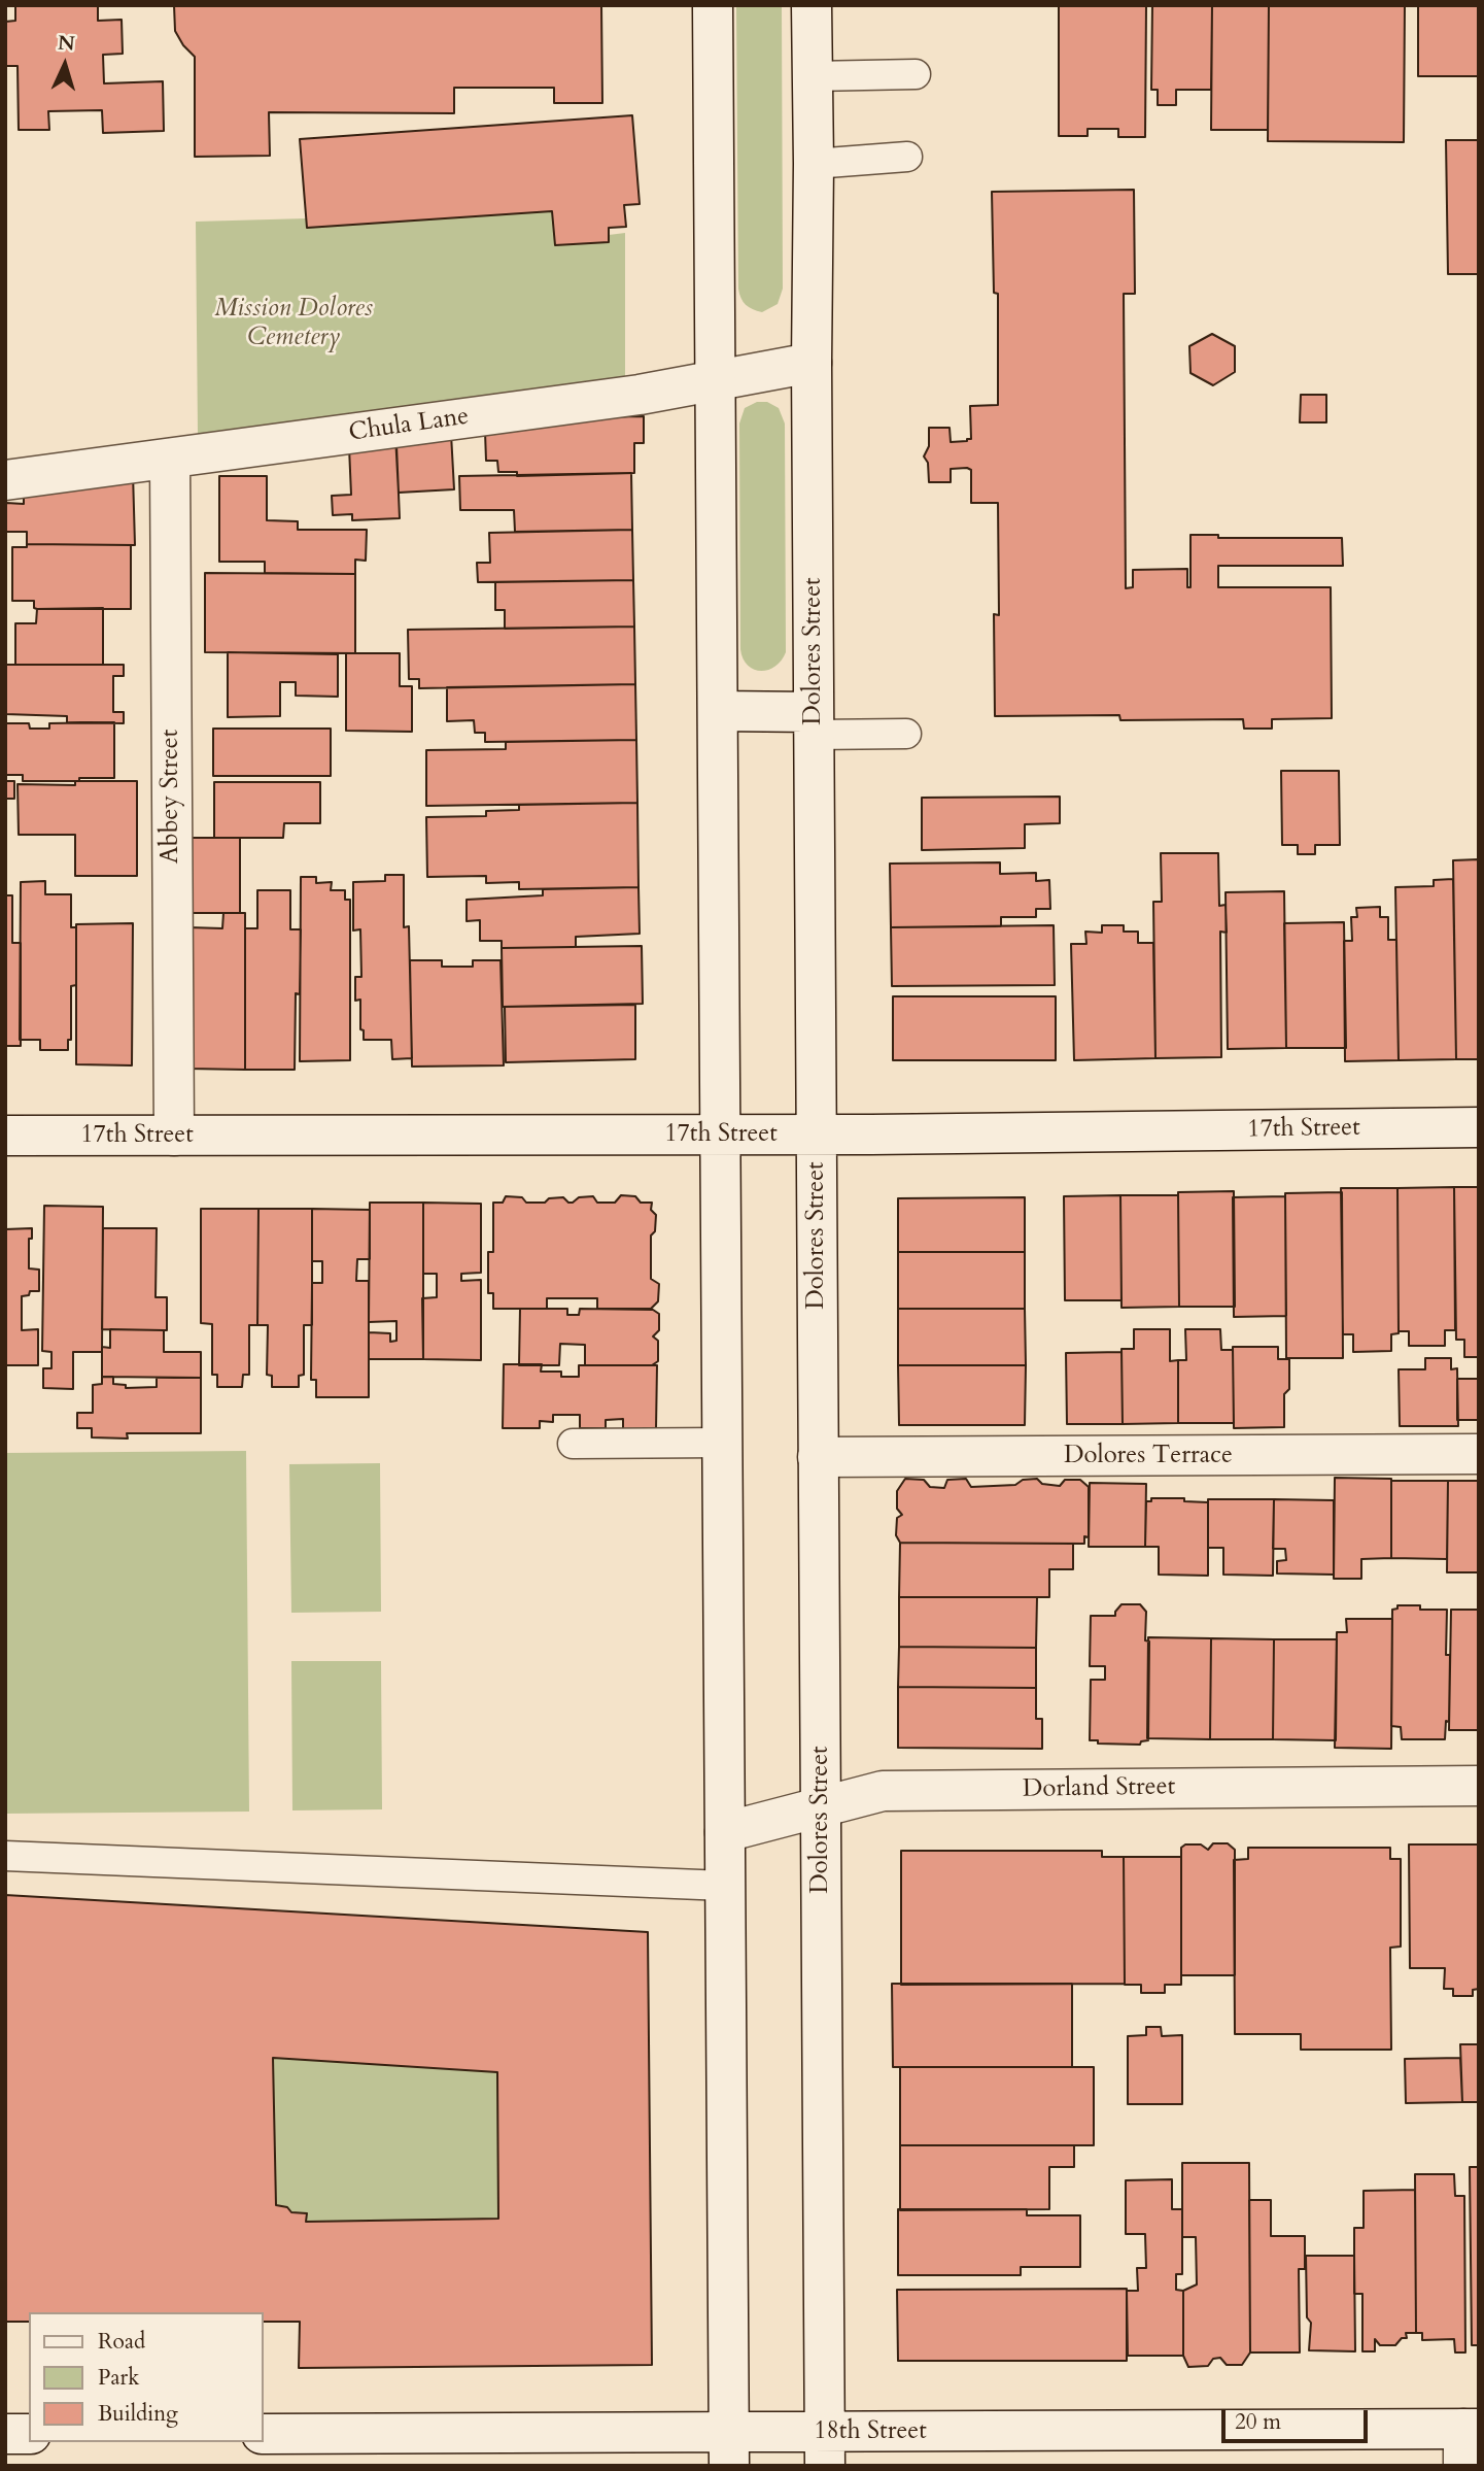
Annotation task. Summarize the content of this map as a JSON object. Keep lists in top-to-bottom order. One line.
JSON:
{"streets":{"street":["Chula Lane","Dolores Street","Abbey Street","17th Street","Dolores Terrace","Dorland Street","18th Street"]},"crossings":[["Chula Lane","Dolores Street"],["Chula Lane","Abbey Street"],["Dolores Street","17th Street"],["Dolores Street","Dolores Terrace"],["Dolores Street","Dorland Street"],["Dolores Street","18th Street"],["Abbey Street","17th Street"]],"parks":["Mission Dolores Cemetery"],"legend":["Road","Park","Building"],"scale_bar":"20 m","north":"top"}
